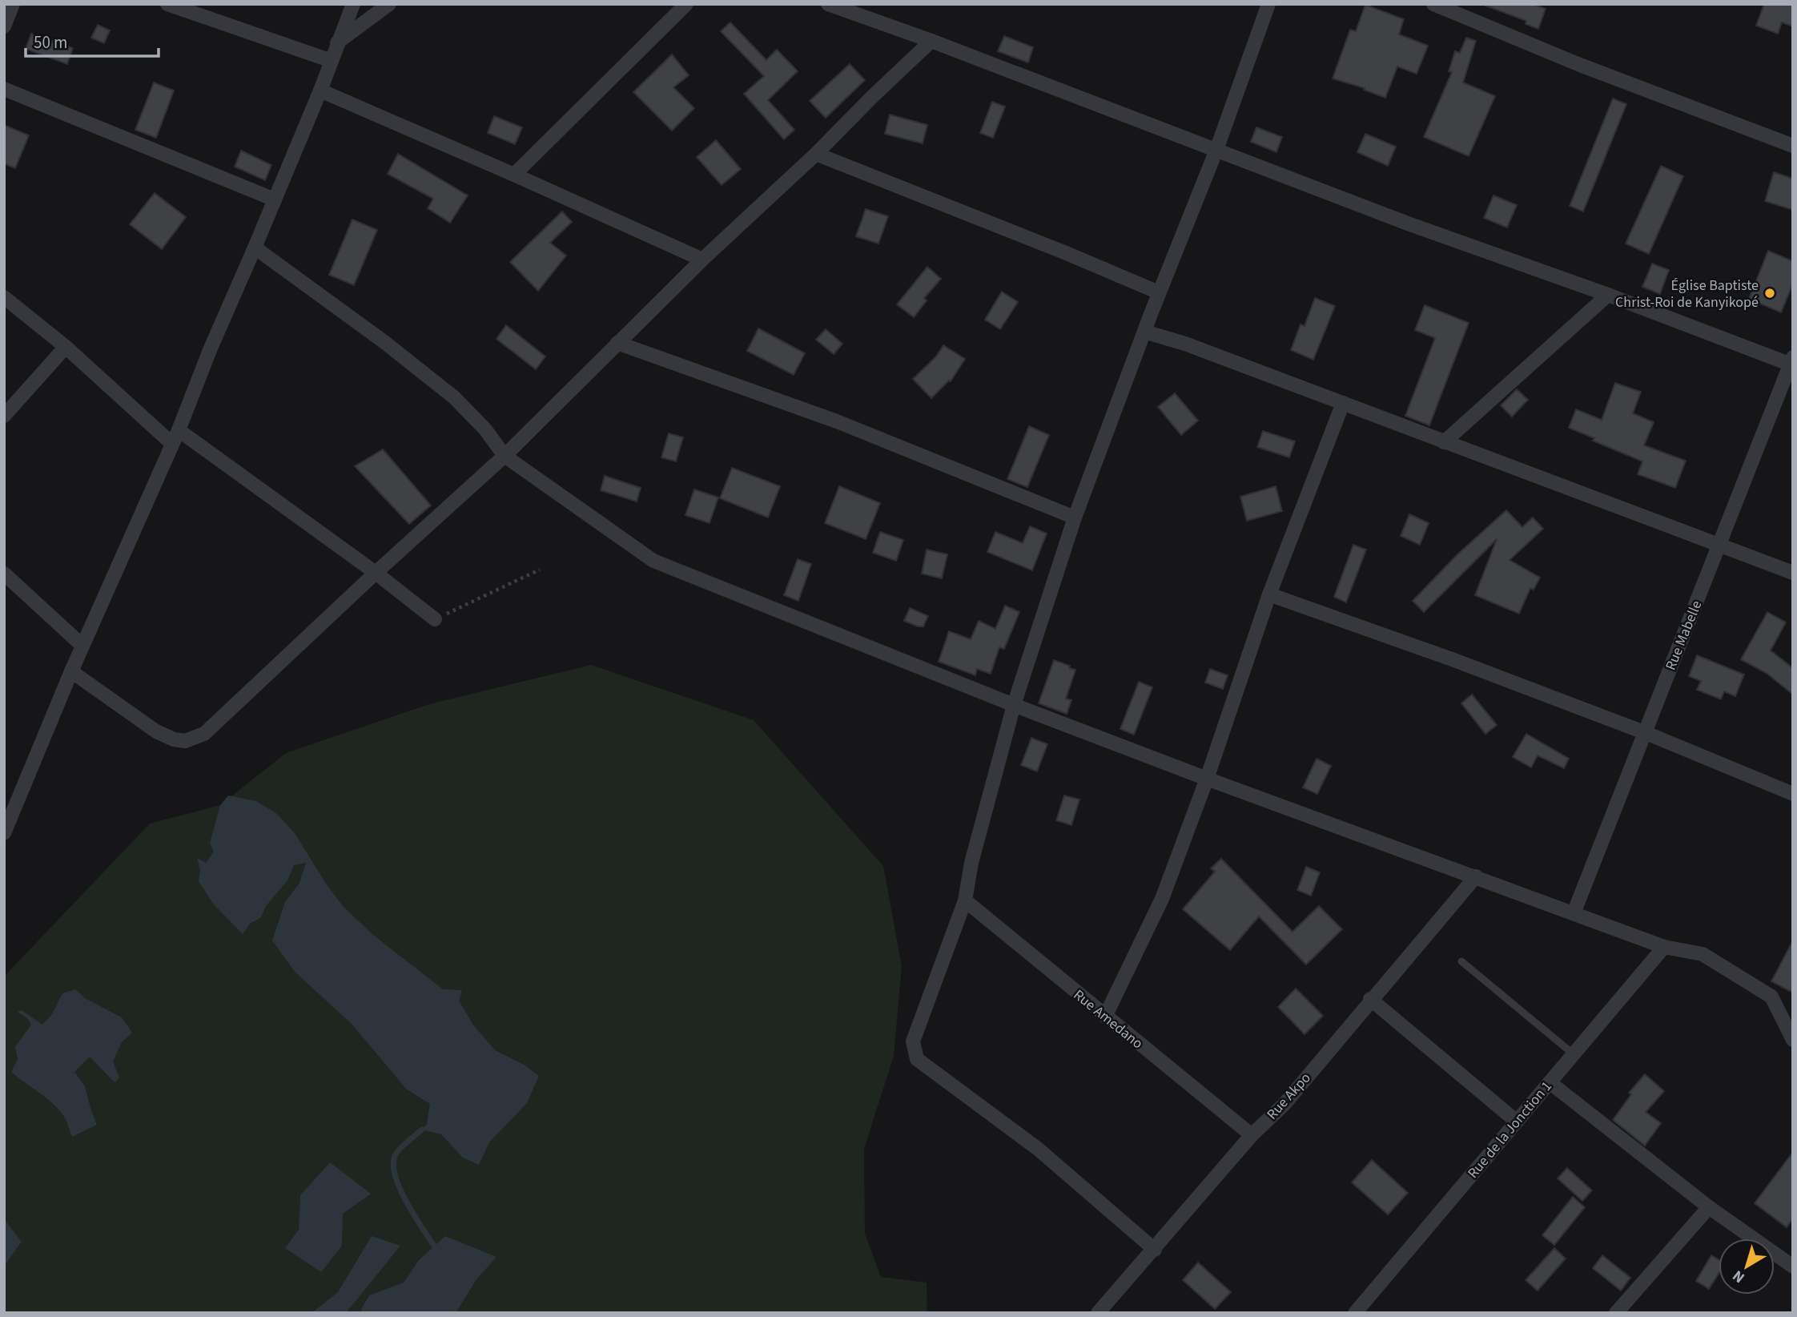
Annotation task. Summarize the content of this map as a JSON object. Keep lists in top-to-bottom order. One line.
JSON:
{"streets":{"street":["Rue Mabelle","Rue Amedano","Rue Akpo","Rue de la Jonction 1"]},"crossings":[["Rue Amedano","Rue Akpo"]],"places":["Église Baptiste Christ-Roi de Kanyikopé"],"scale_bar":"50 m","north":"bottom left"}
